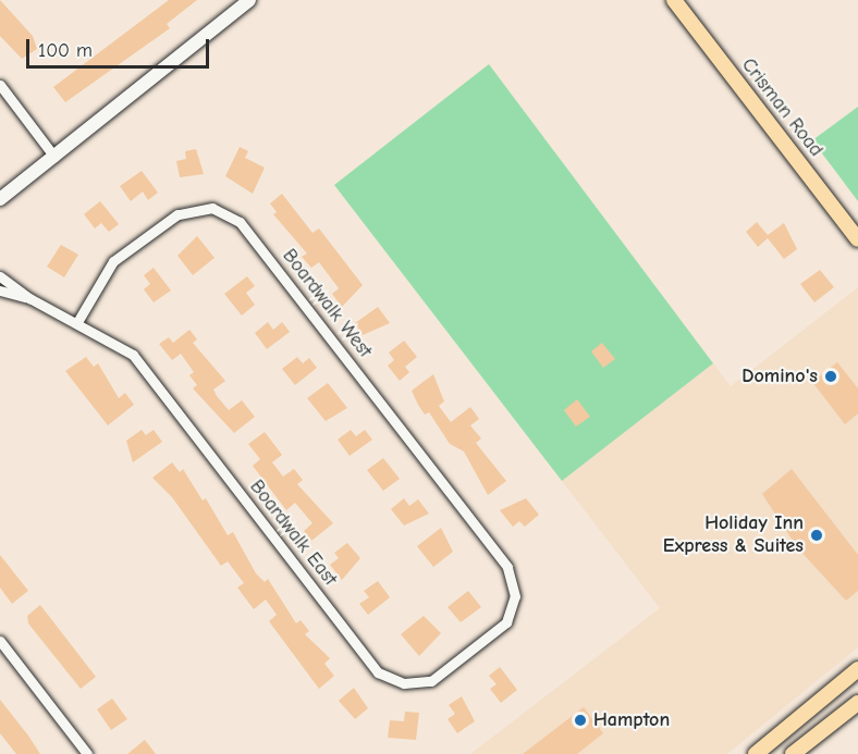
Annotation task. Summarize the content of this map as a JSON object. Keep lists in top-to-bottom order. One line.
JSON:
{"streets":{"main road":["Crisman Road"],"street":["Boardwalk West","Boardwalk East"]},"crossings":[["Boardwalk West","Boardwalk East"]],"places":["Domino's","Holiday Inn Express & Suites","Hampton"],"scale_bar":"100 m"}
